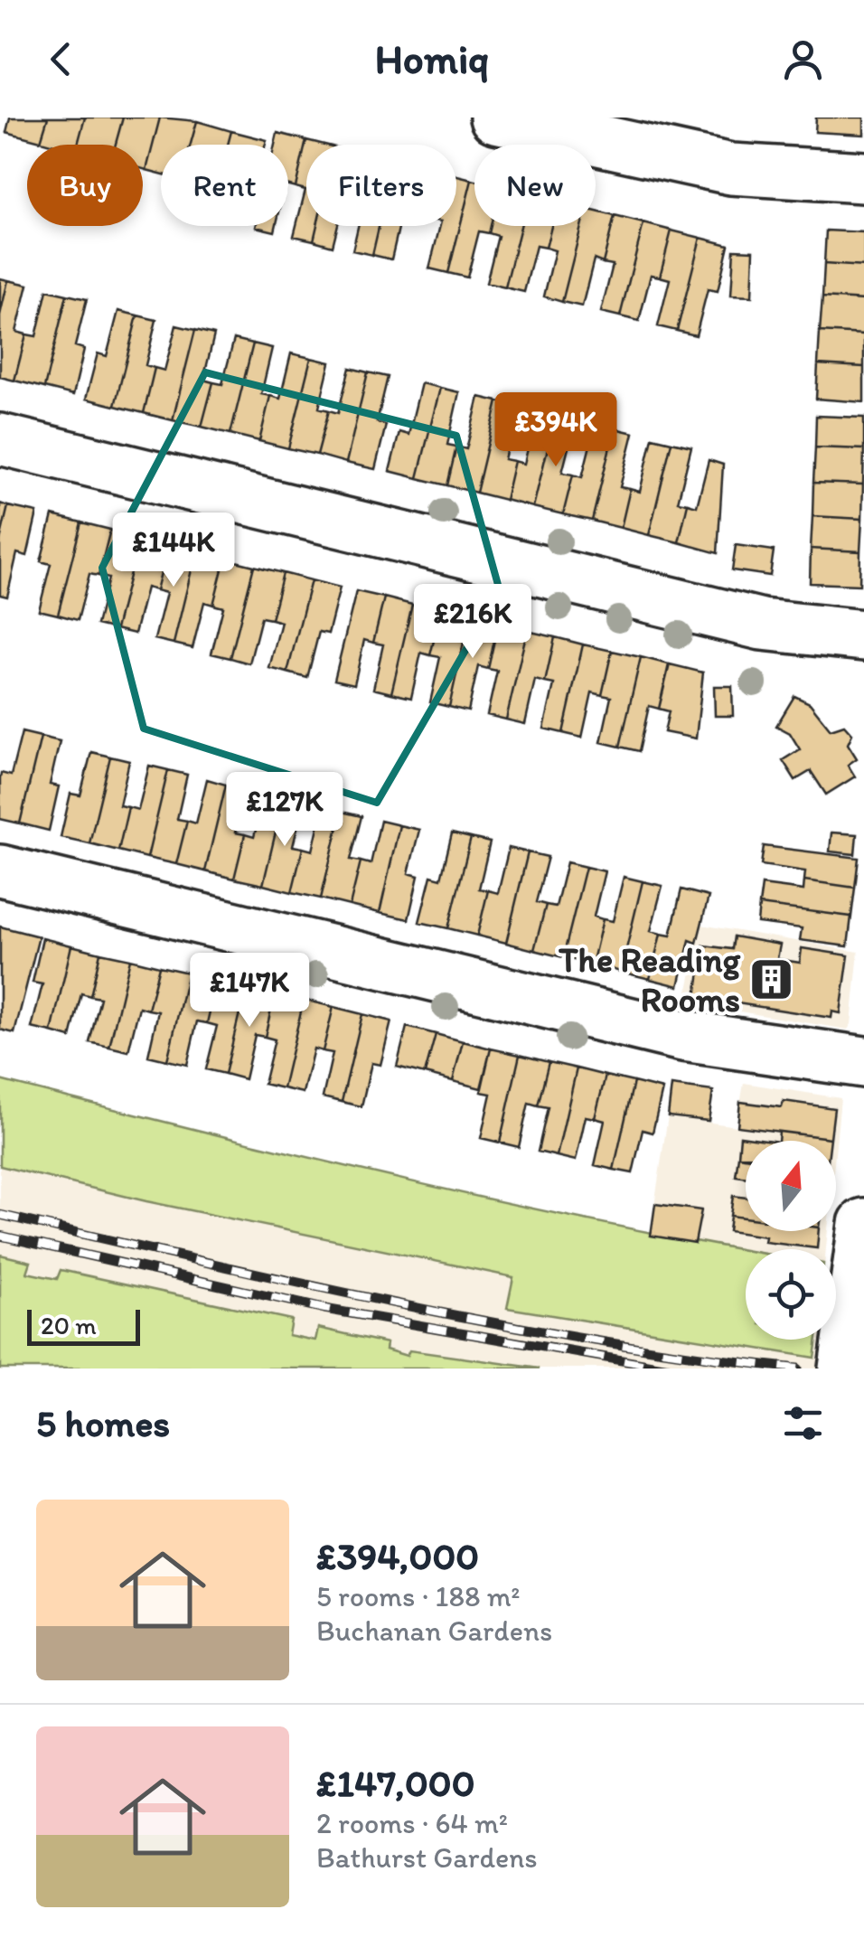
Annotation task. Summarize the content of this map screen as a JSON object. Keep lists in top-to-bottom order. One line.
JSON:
{"places":{"building":["The Reading Rooms"]},"scale_bar":"20 m","north":"top","page":{"header":"Homiq","chip":["Buy","Rent","Filters","New"],"price":["£394K","£144K","£216K","£127K","£147K"],"scale":"20 m","heading":"5 homes","list":[{"name":"£394,000","note":"5 rooms · 188 m² · Buchanan Gardens"},{"name":"£147,000","note":"2 rooms · 64 m² · Bathurst Gardens"}]}}
